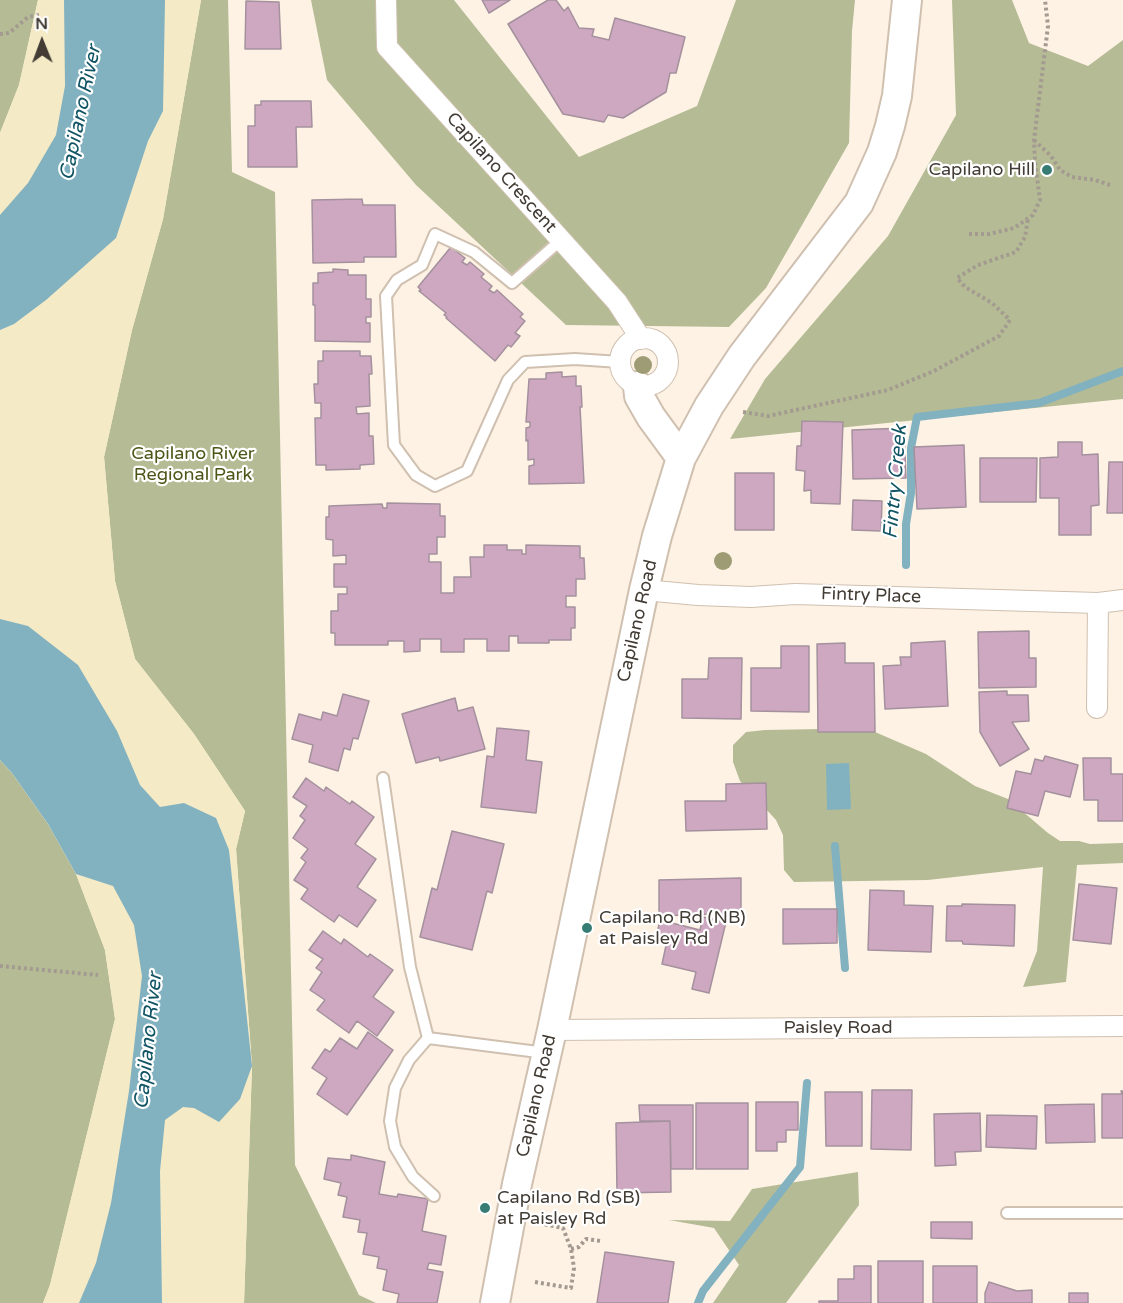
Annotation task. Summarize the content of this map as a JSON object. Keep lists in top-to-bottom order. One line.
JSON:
{"streets":{"main road":["Capilano Road"],"street":["Capilano Crescent","Fintry Place","Paisley Road"]},"crossings":[["Fintry Place","Capilano Road"],["Capilano Road","Paisley Road"]],"water":["Capilano River","Fintry Creek"],"parks":["Capilano River Regional Park"],"places":["Capilano Hill","Capilano Rd (NB) at Paisley Rd","Capilano Rd (SB) at Paisley Rd"],"north":"top"}
